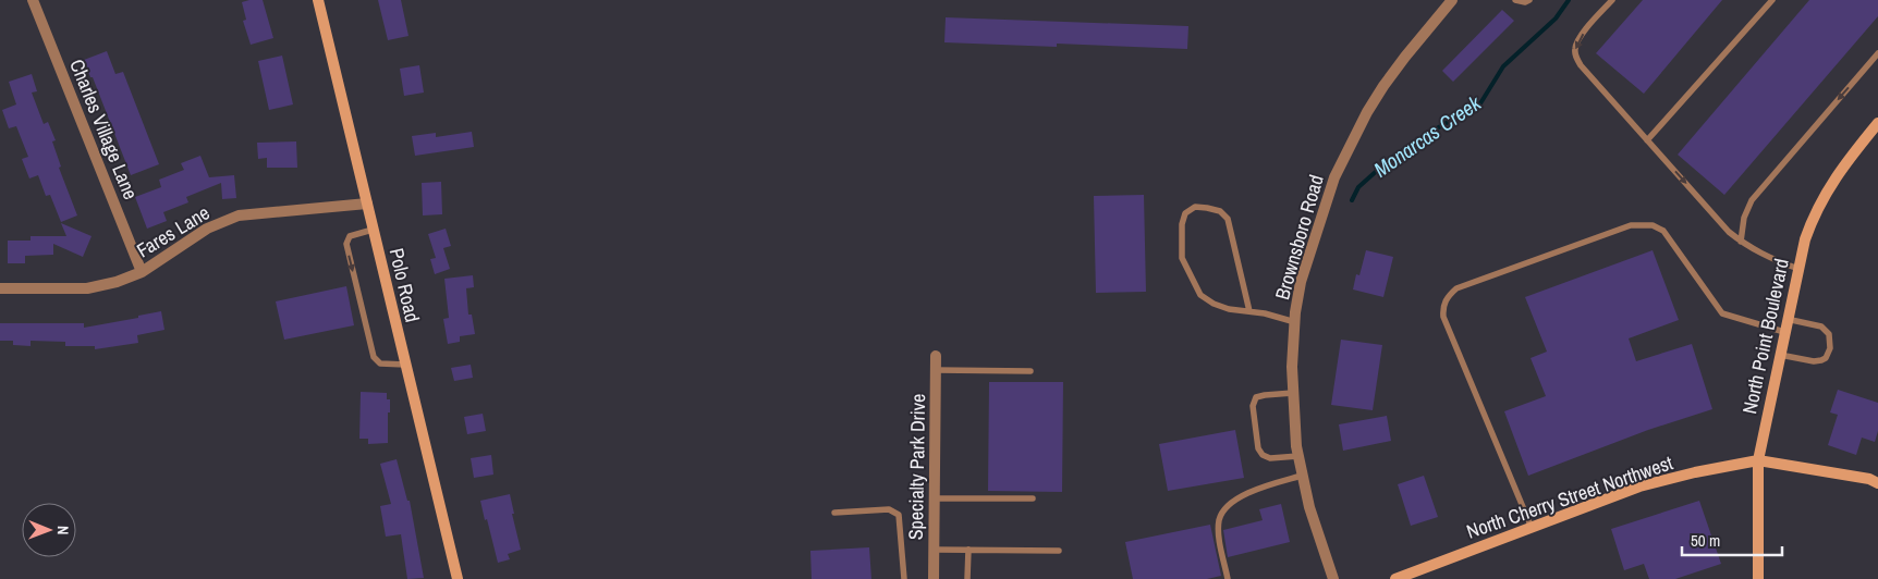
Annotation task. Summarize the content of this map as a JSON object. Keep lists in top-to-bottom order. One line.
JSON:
{"streets":{"main road":["Polo Road","North Point Boulevard","North Cherry Street Northwest"],"street":["Charles Village Lane","Fares Lane","Brownsboro Road","Specialty Park Drive"]},"crossings":[["Charles Village Lane","Fares Lane"],["Fares Lane","Polo Road"],["North Point Boulevard","North Cherry Street Northwest"]],"water":["Monarcas Creek"],"scale_bar":"50 m","north":"right"}
